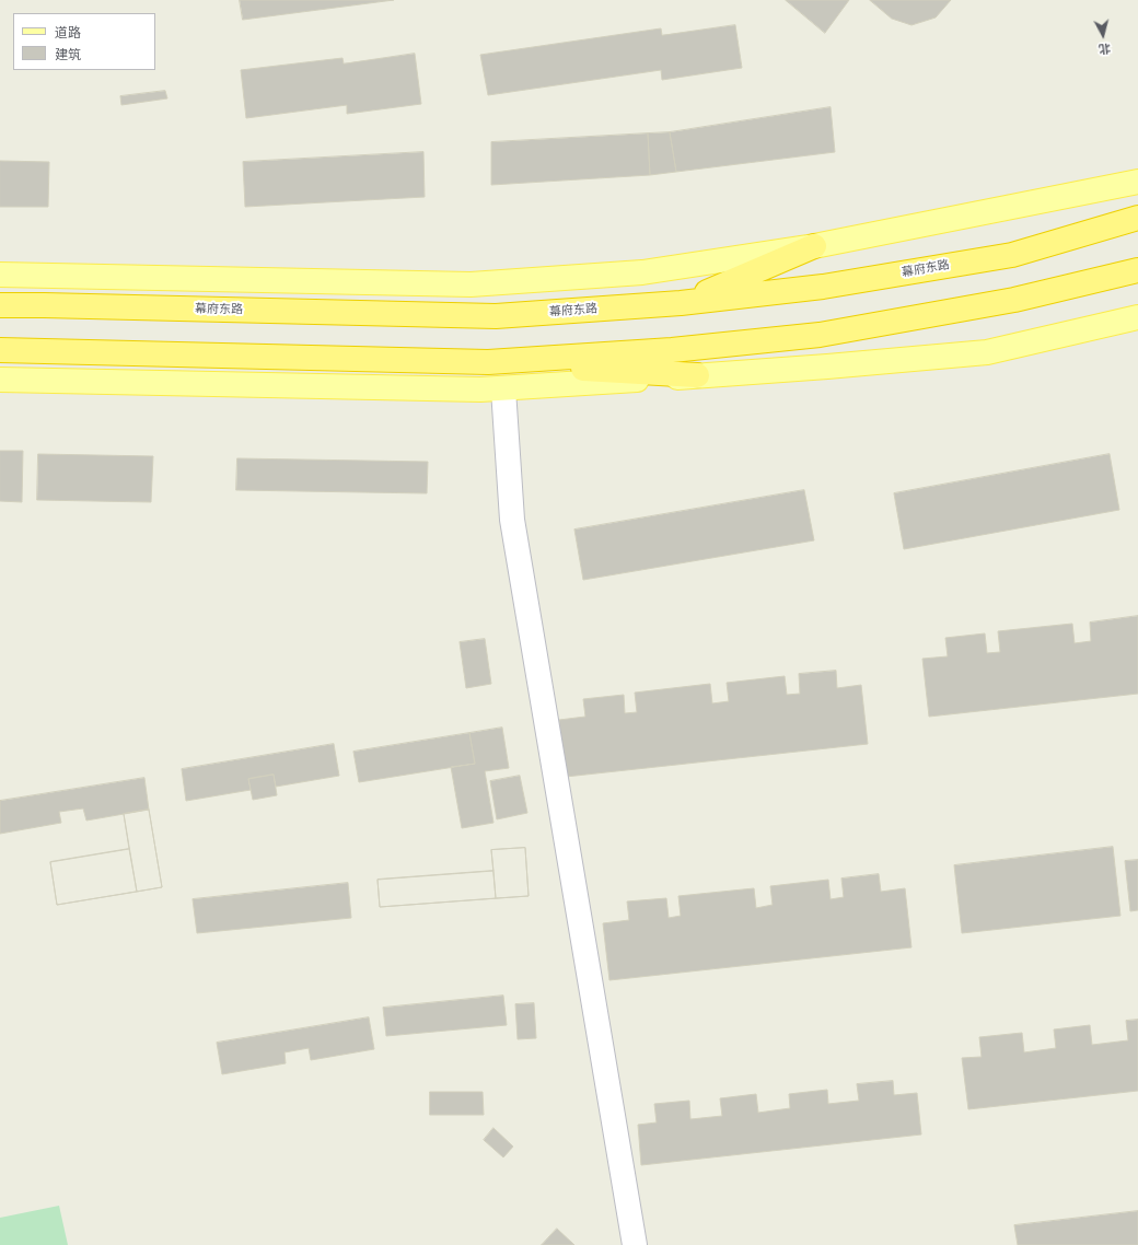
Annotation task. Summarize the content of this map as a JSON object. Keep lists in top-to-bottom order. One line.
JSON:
{"streets":{"highway":["幕府东路"]},"legend":["道路","建筑"],"north":"bottom"}
